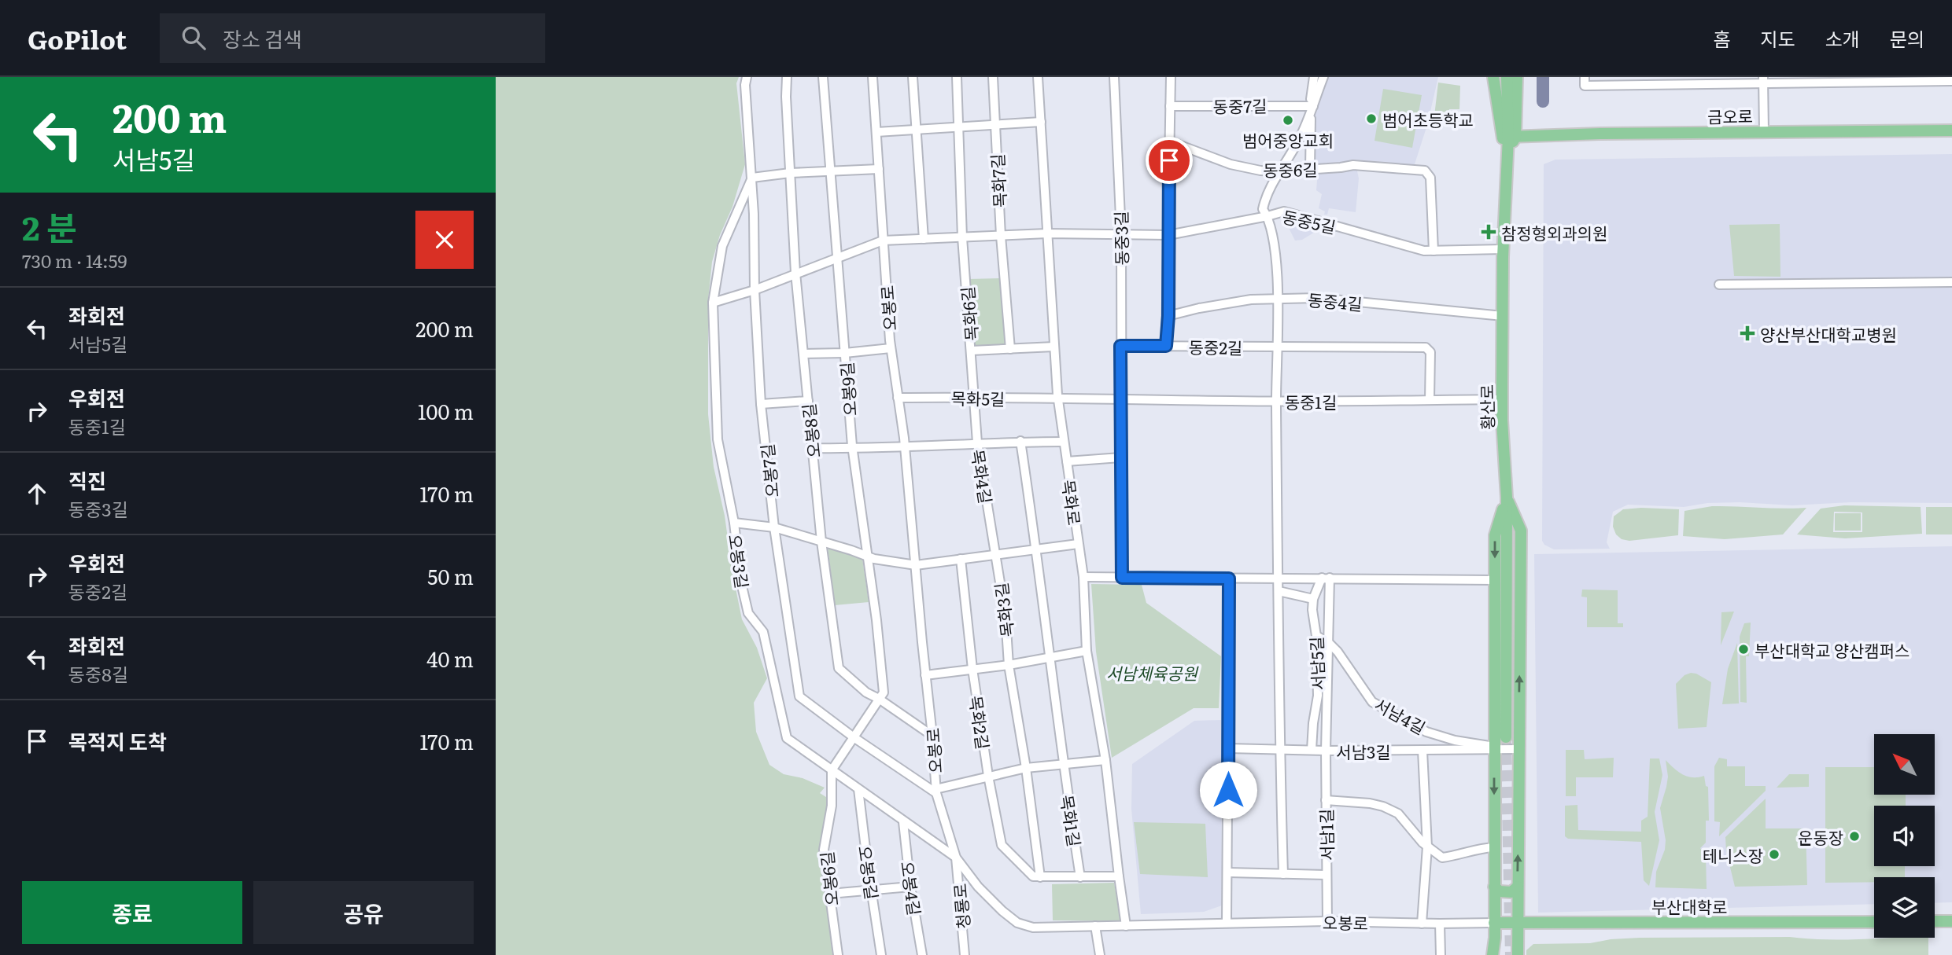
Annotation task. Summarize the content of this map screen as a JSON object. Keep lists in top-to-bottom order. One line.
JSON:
{"streets":{"main road":["금오로","황산로","부산대학로"],"street":["동중7길","동중6길","목화7길","동중5길","동중3길","동중4길","오봉로","목화6길","동중2길","오봉9길","목화5길","동중1길","오봉8길","오봉7길","목화4길","목화로","오봉3길","목화3길","서남5길","서남4길","목화2길","서남3길","목화1길","서남1길","오봉5길","오봉6길","오봉4길","청룡로"]},"crossings":[["금오로","황산로"],["동중6길","동중5길"],["동중5길","동중3길"],["동중5길","황산로"],["동중5길","목화로"],["동중3길","동중2길"],["동중3길","동중1길"],["동중4길","황산로"],["오봉로","목화5길"],["오봉로","오봉8길"],["오봉로","오봉7길"],["오봉로","목화로"],["오봉로","오봉3길"],["오봉로","부산대학로"],["오봉로","청룡로"],["목화6길","목화4길"],["목화6길","목화로"],["동중2길","동중1길"],["오봉9길","오봉8길"],["목화5길","동중1길"],["목화5길","목화4길"],["목화5길","목화로"],["동중1길","황산로"],["동중1길","목화로"],["오봉7길","오봉3길"],["목화4길","목화3길"],["오봉3길","오봉5길"],["오봉3길","오봉6길"],["오봉3길","오봉4길"],["오봉3길","청룡로"],["서남5길","서남4길"],["서남5길","서남3길"],["서남5길","서남1길"],["서남4길","서남3길"],["서남3길","서남1길"]],"parks":["서남체육공원"],"places":{"other":["범어초등학교","범어중앙교회","부산대학교 양산캠퍼스","운동장","테니스장"],"health":["참정형외과의원","양산부산대학교병원"]},"north":"top left","page":{"header":"GoPilot","search":"장소 검색","nav":["홈","지도","소개","문의"],"turn":["200 m","서남5길"],"heading":["2 분","730 m · 14:59"],"list":[{"name":"좌회전","note":"서남5길","value":"200 m"},{"name":"우회전","note":"동중1길","value":"100 m"},{"name":"직진","note":"동중3길","value":"170 m"},{"name":"우회전","note":"동중2길","value":"50 m"},{"name":"좌회전","note":"동중8길","value":"40 m"},{"name":"목적지 도착","value":"170 m"}],"buttons":["종료","공유"]}}
